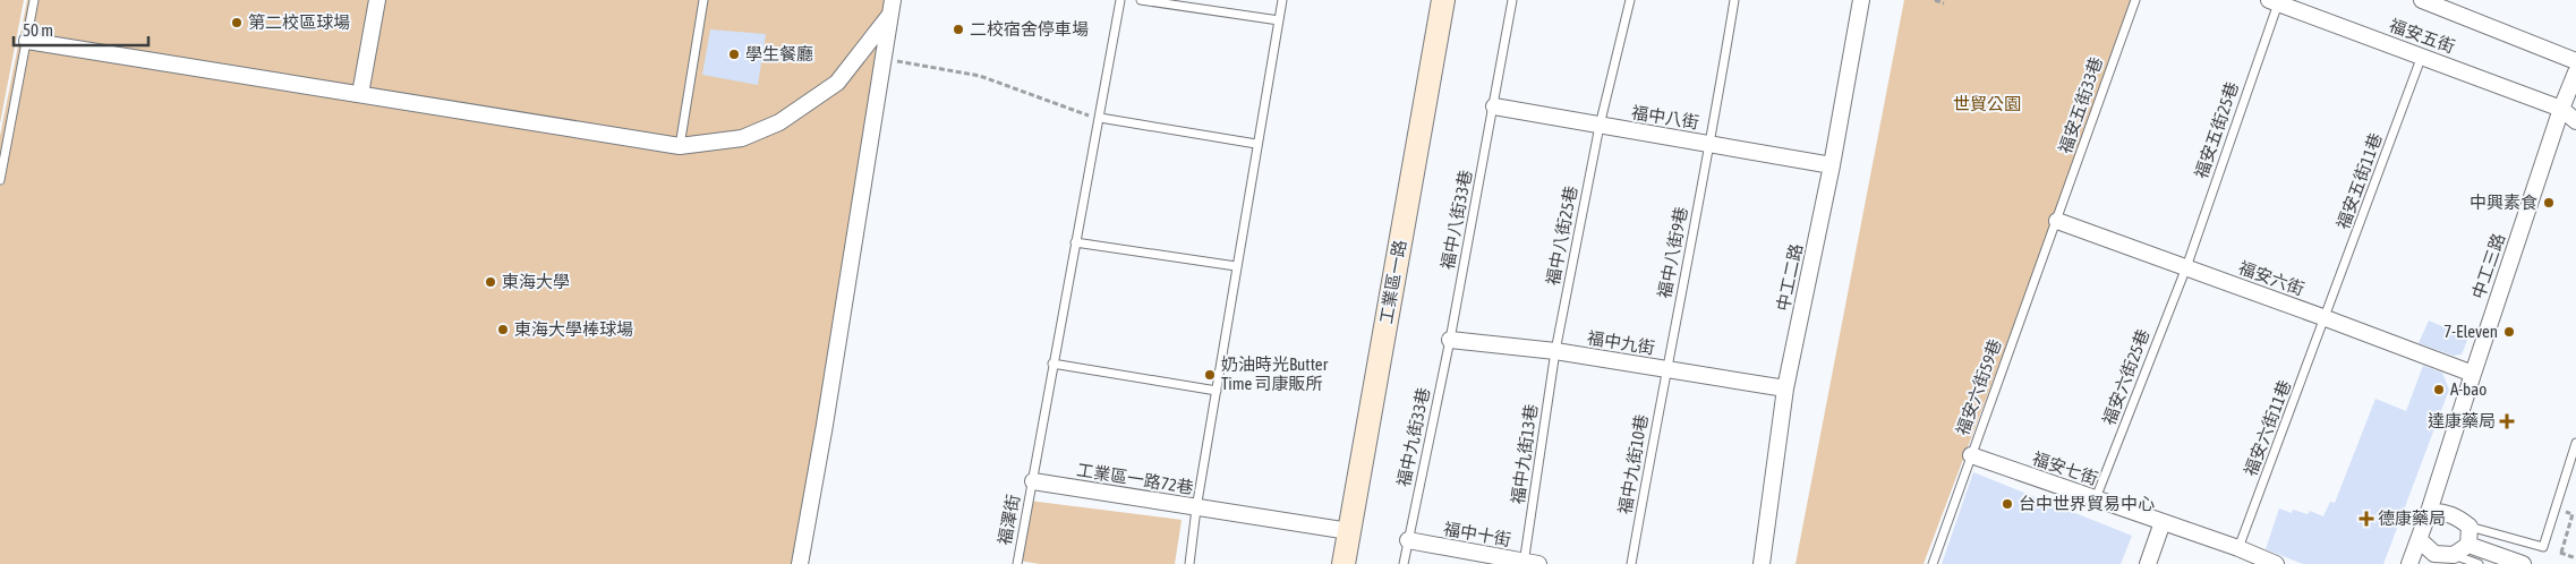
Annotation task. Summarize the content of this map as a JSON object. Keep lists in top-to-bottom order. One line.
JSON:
{"streets":{"street":["福安五街","福中八街","中工三路","中工二路","福安六街","工業區一路","福中九街","福安七街","工業區一路72巷","福中十街"],"lane":["福安五街33巷","福安五街25巷","福安五街11巷","福中八街33巷","福中八街25巷","福中八街9巷","福安六街25巷","福安六街59巷","福安六街11巷","福中九街33巷","福中九街13巷","福中九街10巷","福澤街"]},"crossings":[["福安五街","福安五街25巷"],["福安五街","福安五街11巷"],["福安五街","中工三路"],["福安五街33巷","福安六街"],["福安五街33巷","福安六街59巷"],["福中八街","福中八街33巷"],["福中八街","福中八街25巷"],["福中八街","福中八街9巷"],["福中八街","中工二路"],["福安五街25巷","福安六街"],["福安五街25巷","福安六街25巷"],["福安五街11巷","福安六街"],["福安五街11巷","福安六街11巷"],["福中八街33巷","福中九街"],["福中八街33巷","福中九街33巷"],["福中八街25巷","福中九街"],["福中八街25巷","福中九街13巷"],["福中八街9巷","福中九街"],["福中八街9巷","福中九街10巷"],["中工三路","福安六街"],["中工二路","福中九街"],["福安六街","福安六街25巷"],["福安六街","福安六街59巷"],["福安六街","福安六街11巷"],["工業區一路","工業區一路72巷"],["福中九街","福中九街33巷"],["福中九街","福中九街13巷"],["福中九街","福中九街10巷"],["福安六街25巷","福安七街"],["福安六街59巷","福安七街"],["福安六街11巷","福安七街"],["福中九街33巷","福中十街"],["福中九街13巷","福中十街"],["工業區一路72巷","福澤街"]],"parks":["世貿公園"],"places":{"other":["第二校區球場","二校宿舍停車場","學生餐廳","中興素食","東海大學","東海大學棒球場","7-Eleven","奶油時光Butter Time 司康販所","A-bao","台中世界貿易中心"],"health":["達康藥局","德康藥局"]},"scale_bar":"50 m"}
